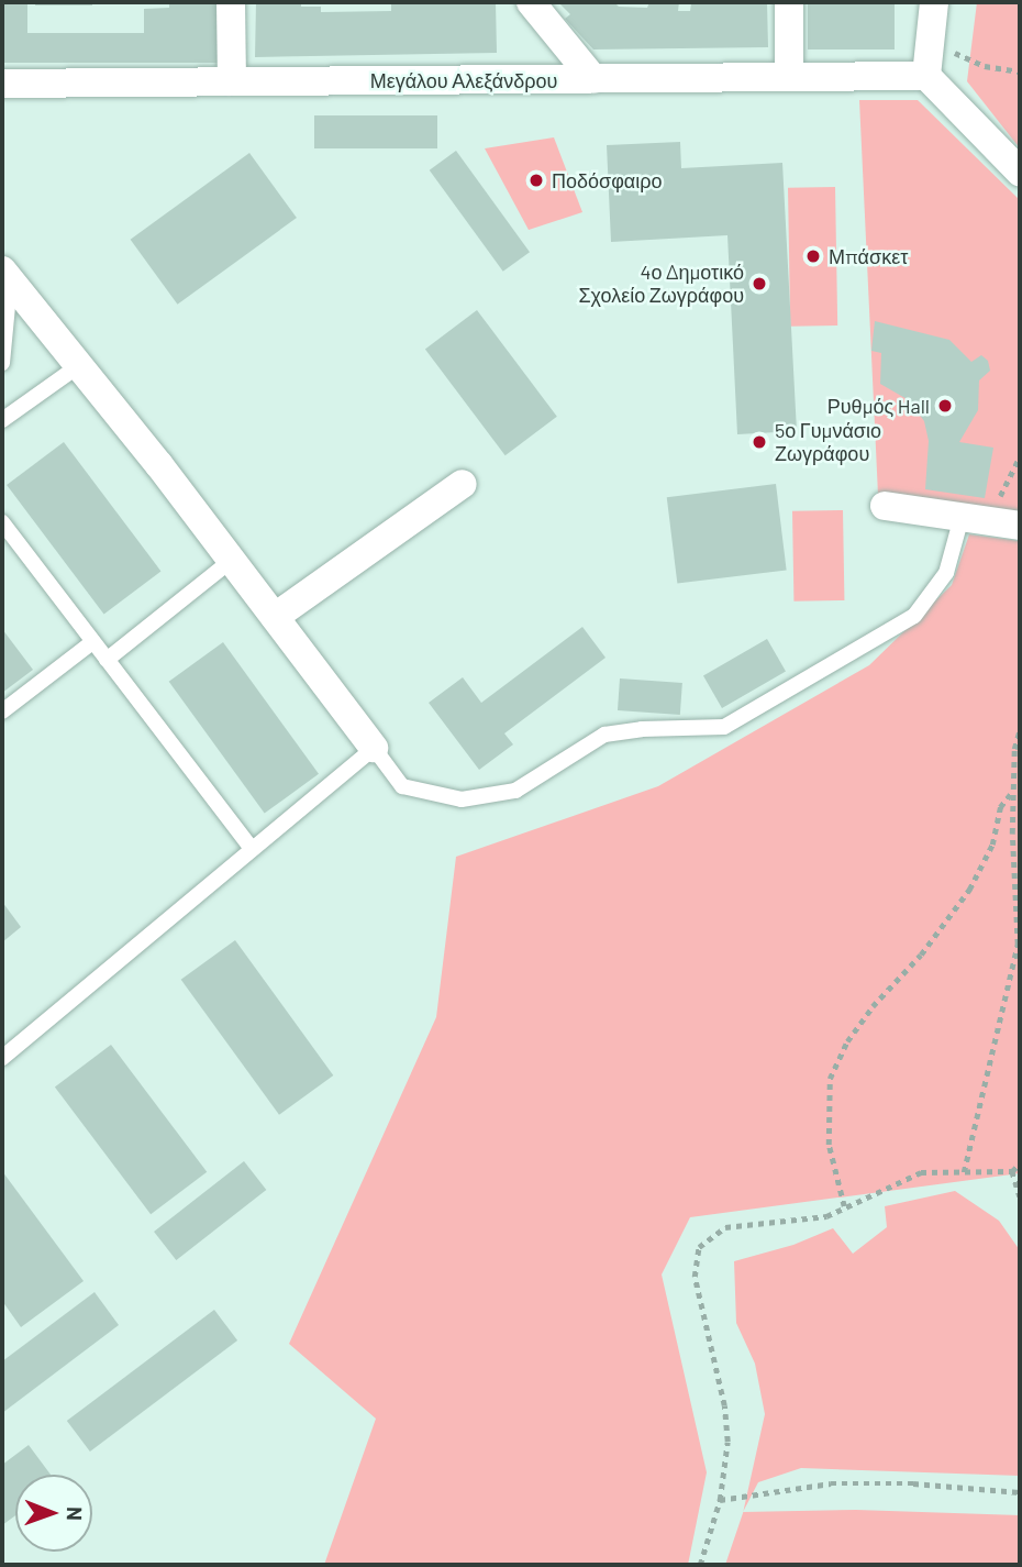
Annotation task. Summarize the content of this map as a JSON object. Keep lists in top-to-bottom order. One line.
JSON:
{"streets":{"street":["Μεγάλου Αλεξάνδρου"]},"places":["Ποδόσφαιρο","Μπάσκετ","4ο Δημοτικό Σχολείο Ζωγράφου","Ρυθμός Hall","5ο Γυμνάσιο Ζωγράφου"],"north":"right"}
